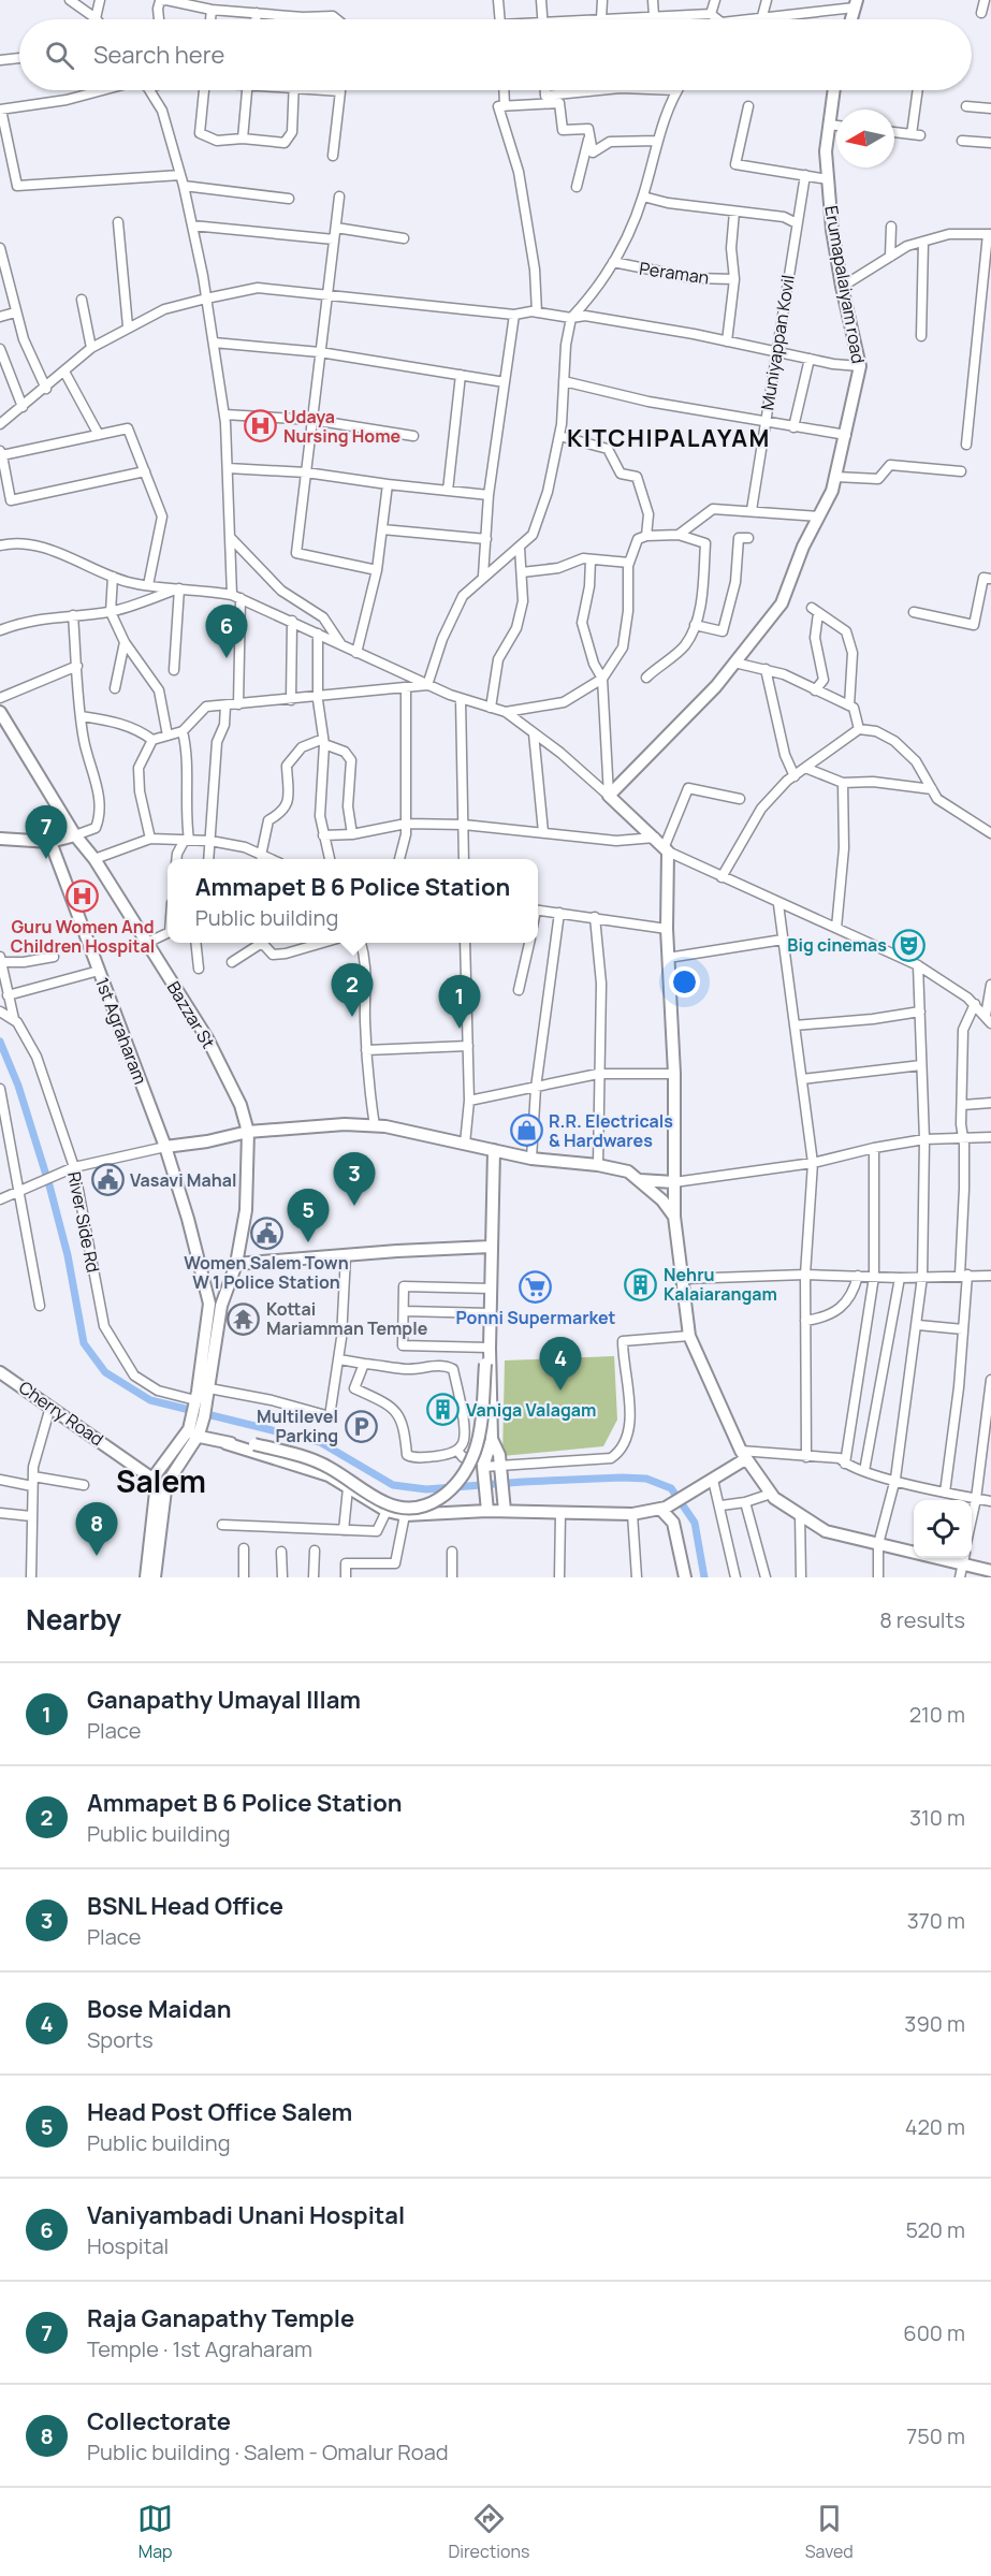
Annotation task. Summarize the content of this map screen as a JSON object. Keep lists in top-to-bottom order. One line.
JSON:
{"streets":{"main road":["Erumapalaiyam road","Bazzar St","1st Agraharam","Cherry Road"],"street":["Peraman","Muniyappan Kovil","River Side Rd"]},"crossings":[["Bazzar St","1st Agraharam"]],"districts":["KITCHIPALAYAM","Salem"],"places":{"hospital":["Udaya Nursing Home","Guru Women And Children Hospital"],"theatre":["Big cinemas"],"shop":["R.R. Electricals & Hardwares"],"public building":["Vasavi Mahal","Women Salem Town W 1 Police Station"],"building":["Nehru Kalaiarangam","Vaniga Valagam"],"supermarket":["Ponni Supermarket"],"temple":["Kottai Mariamman Temple"],"parking":["Multilevel Parking"]},"north":"left","page":{"search":"Search here","pins":["6","7","2","1","3","5","4","8"],"popup":["Ammapet B 6 Police Station","Public building"],"heading":["Nearby","8 results"],"list":[{"mark":"1","name":"Ganapathy Umayal Illam","note":"Place","value":"210 m"},{"mark":"2","name":"Ammapet B 6 Police Station","note":"Public building","value":"310 m"},{"mark":"3","name":"BSNL Head Office","note":"Place","value":"370 m"},{"mark":"4","name":"Bose Maidan","note":"Sports","value":"390 m"},{"mark":"5","name":"Head Post Office Salem","note":"Public building","value":"420 m"},{"mark":"6","name":"Vaniyambadi Unani Hospital","note":"Hospital","value":"520 m"},{"mark":"7","name":"Raja Ganapathy Temple","note":"Temple · 1st Agraharam","value":"600 m"},{"mark":"8","name":"Collectorate","note":"Public building · Salem - Omalur Road","value":"750 m"}],"nav":["Map","Directions","Saved"]}}
